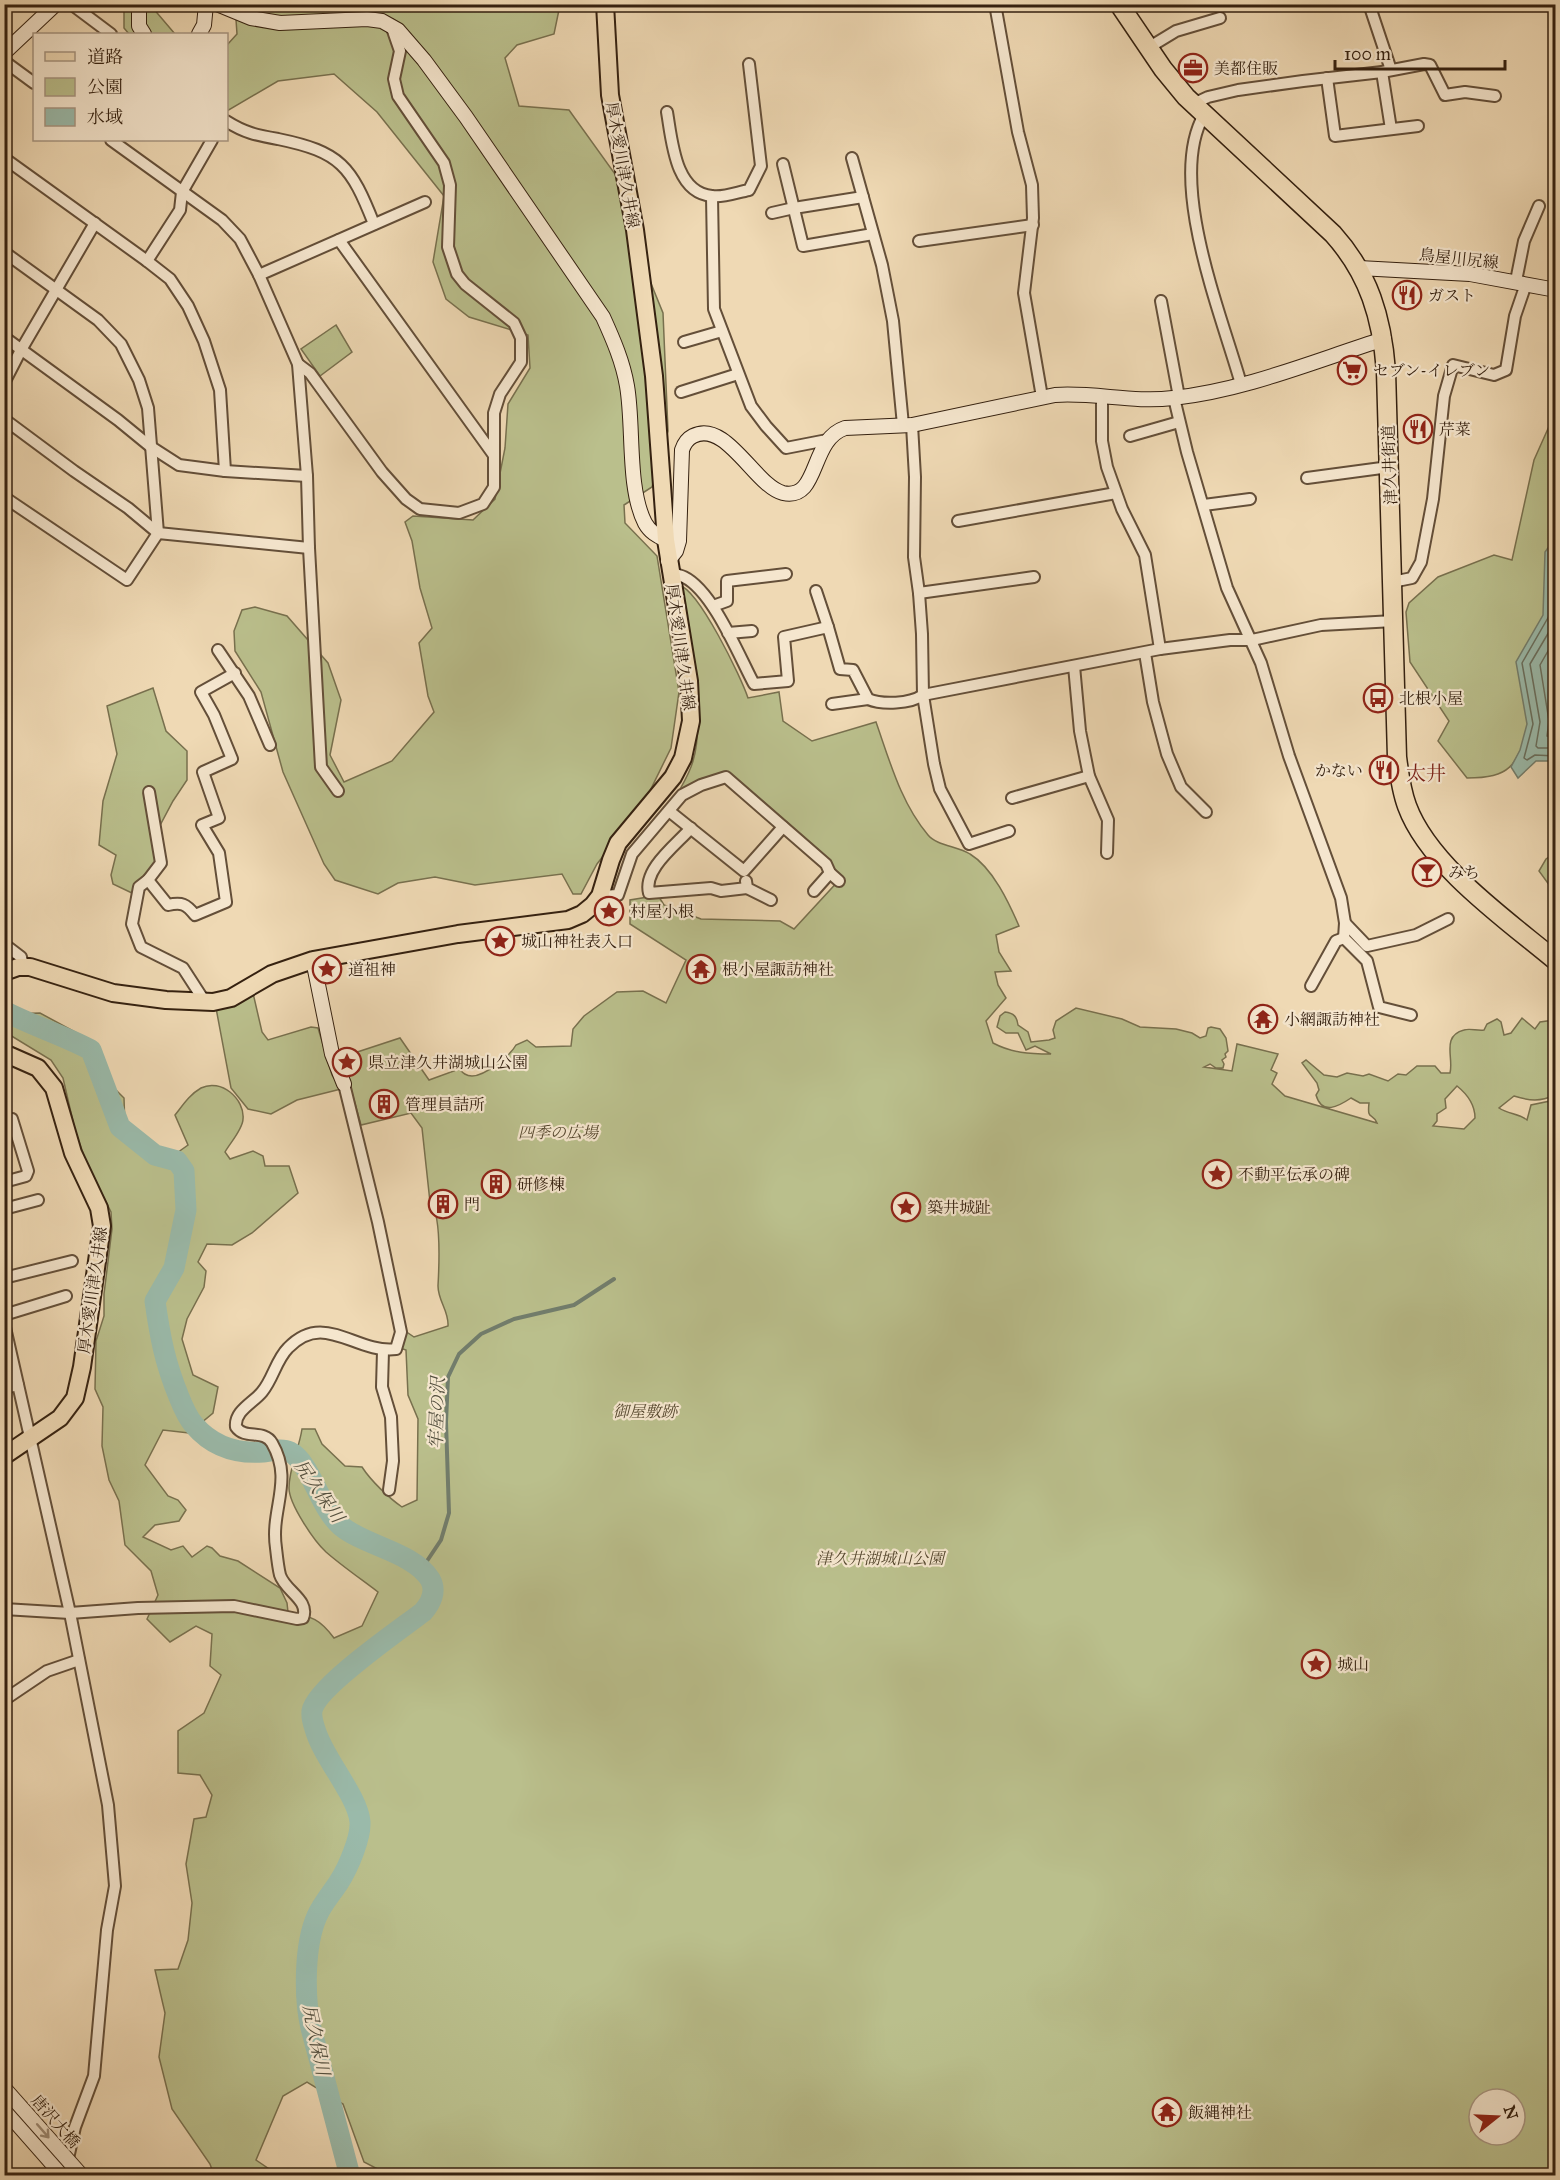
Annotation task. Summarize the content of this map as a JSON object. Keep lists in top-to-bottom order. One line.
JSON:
{"streets":{"highway":["津久井街道"],"main road":["厚木愛川津久井線"],"street":["鳥屋川尻線","唐沢大橋"]},"crossings":[["鳥屋川尻線","津久井街道"]],"districts":["太井"],"water":["牢屋の沢","尻久保川"],"parks":["四季の広場","御屋敷跡","津久井湖城山公園"],"places":{"office":["美都住販"],"restaurant":["ガスト","芹菜","かない"],"supermarket":["セブン-イレブン"],"bus stop":["北根小屋"],"bar":["みち"],"place":["村屋小根","城山神社表入口","道祖神","県立津久井湖城山公園","不動平伝承の碑","築井城趾","城山"],"temple":["根小屋諏訪神社","小網諏訪神社","飯縄神社"],"building":["管理員詰所","研修棟","門"]},"legend":["道路","公園","水域"],"scale_bar":"100 m","north":"right"}
